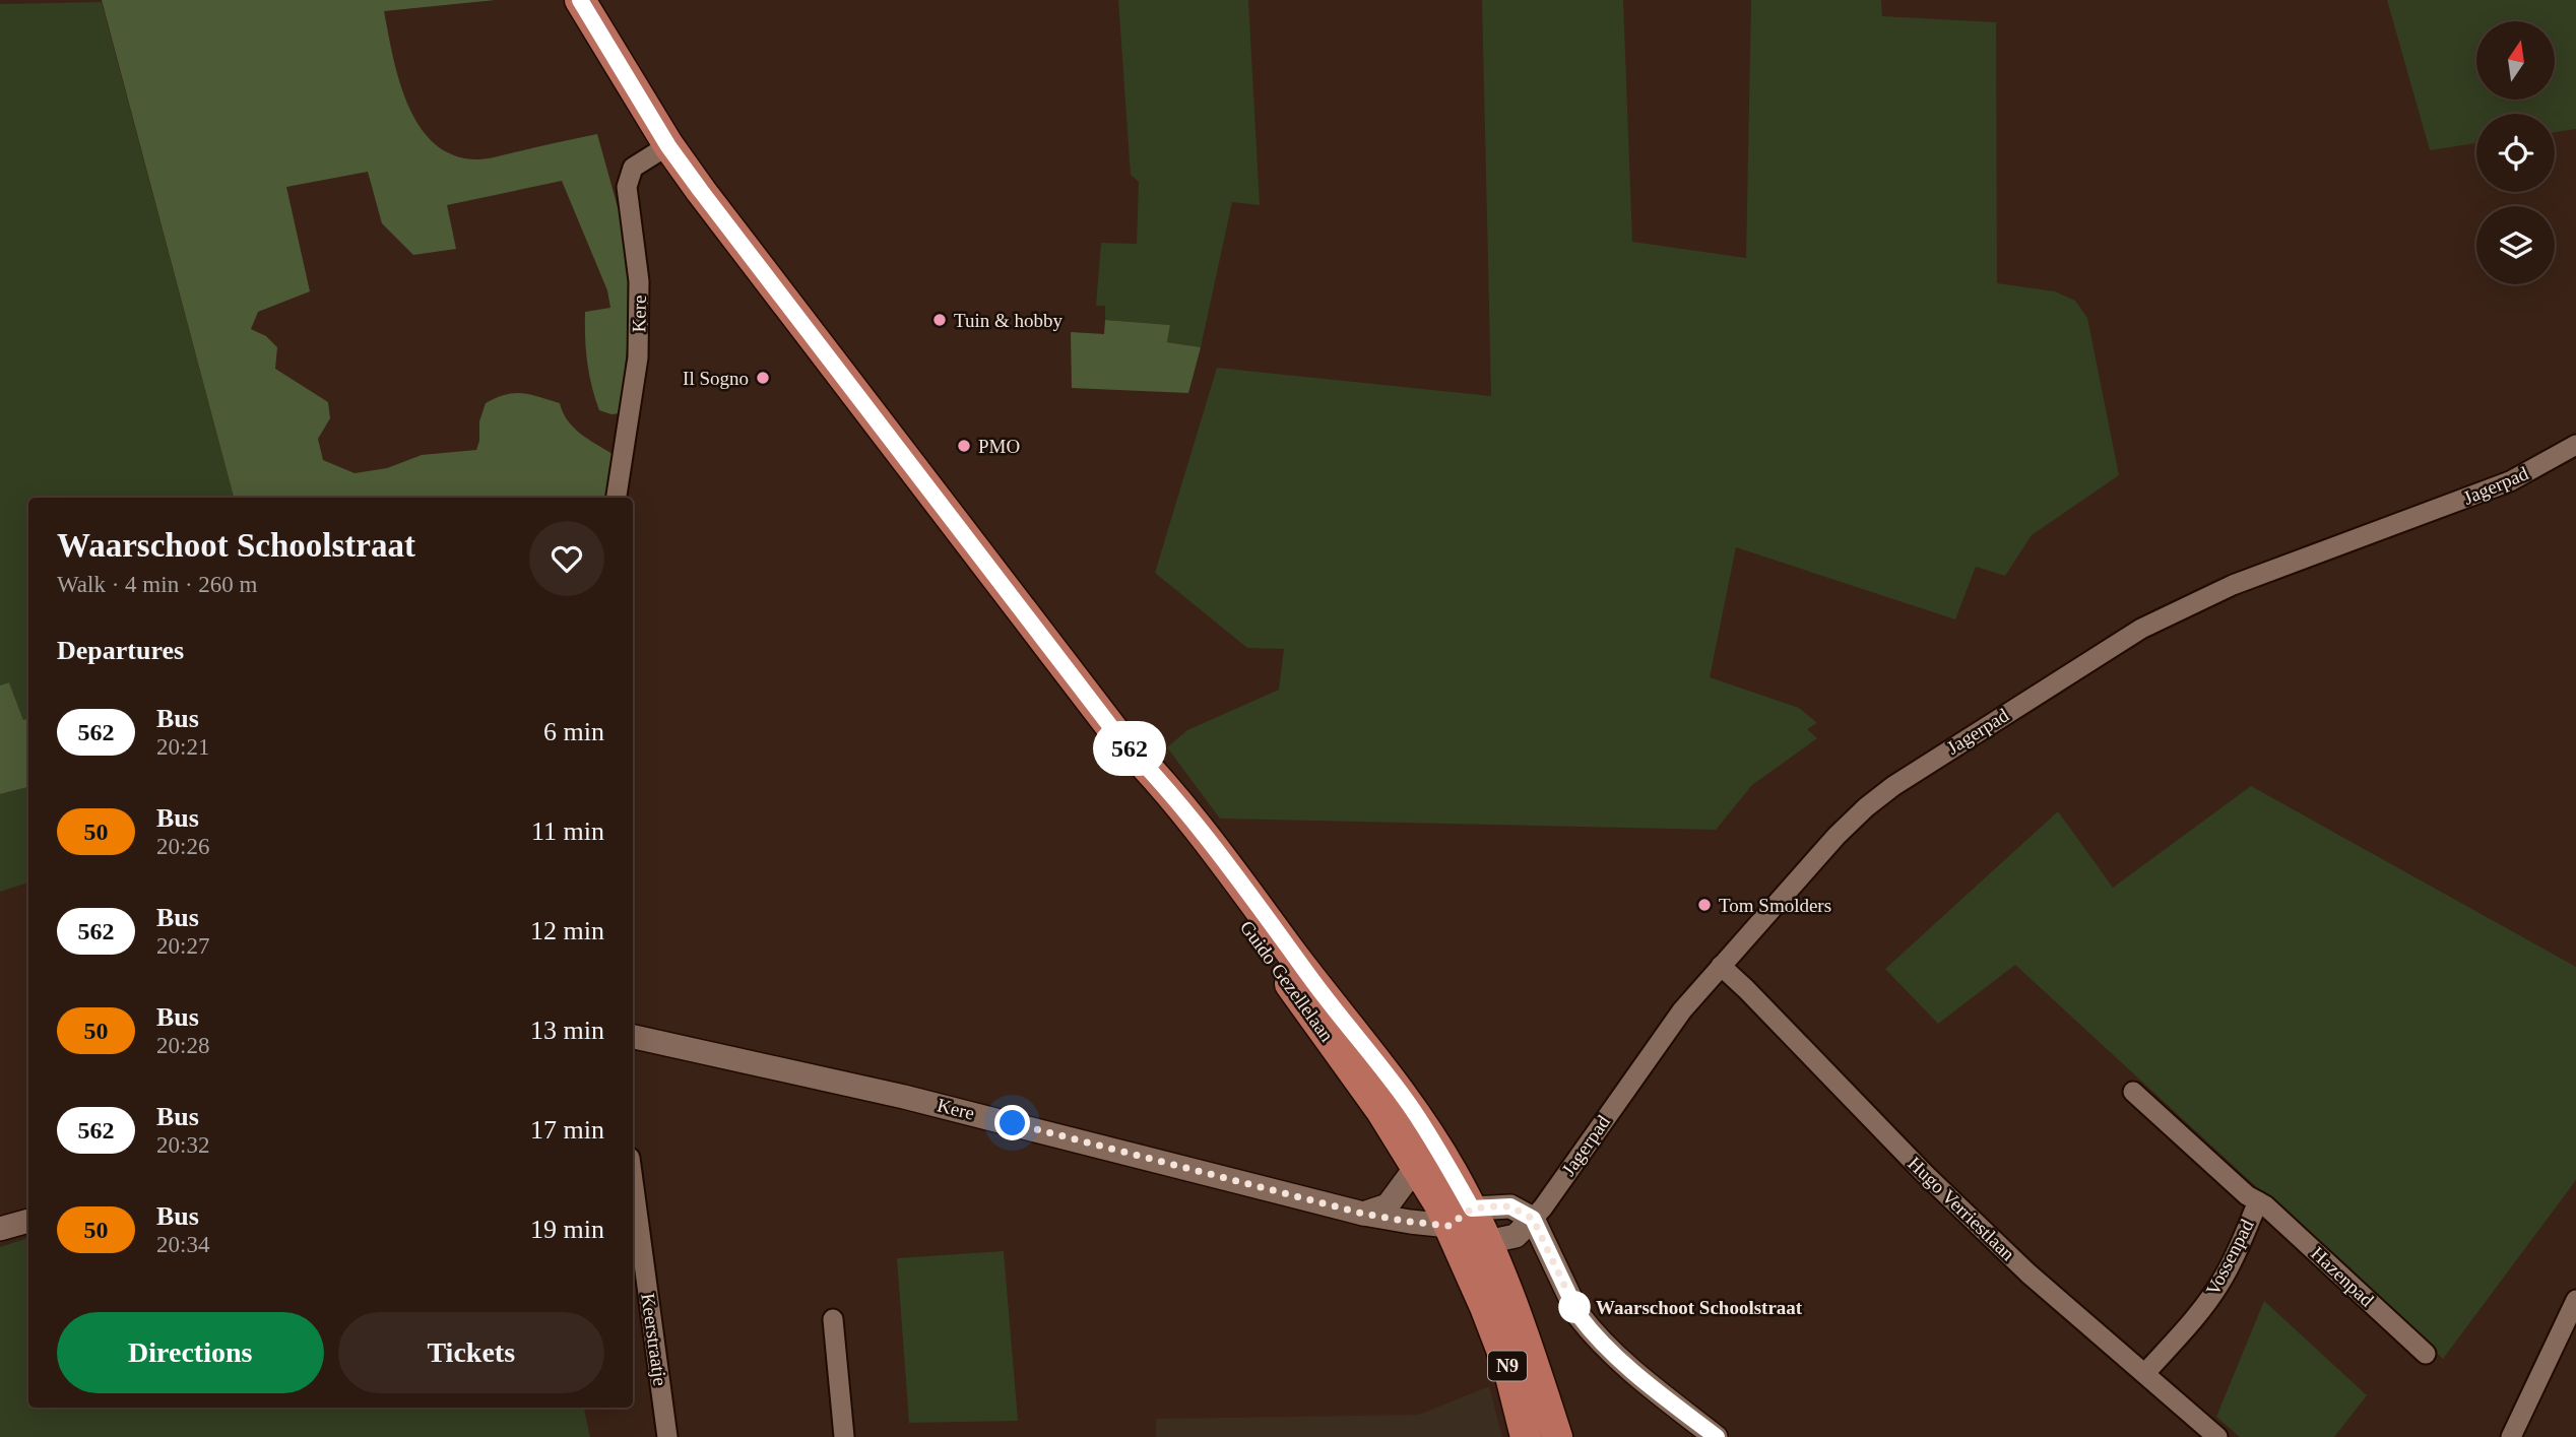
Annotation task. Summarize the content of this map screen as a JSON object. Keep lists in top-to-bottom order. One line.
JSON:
{"streets":{"main road":["Guido Gezellelaan","N9"],"street":["Kere","Jagerpad","Hugo Verriestlaan","Vossenpad","Hazenpad","Keerstraatje"]},"crossings":[["Kere","Jagerpad"],["Kere","Guido Gezellelaan"],["Kere","N9"],["Jagerpad","Hugo Verriestlaan"],["Guido Gezellelaan","N9"],["Hugo Verriestlaan","Vossenpad"],["Vossenpad","Hazenpad"]],"places":["Tuin & hobby","Il Sogno","PMO","Tom Smolders","Waarschoot Schoolstraat"],"lines":["bus line 562"],"north":"top","page":{"on_map":"562","heading":[["Waarschoot Schoolstraat","Walk · 4 min · 260 m"],"Departures"],"list":[{"mark":"562","name":"Bus","note":"20:21","value":"6 min"},{"mark":"50","name":"Bus","note":"20:26","value":"11 min"},{"mark":"562","name":"Bus","note":"20:27","value":"12 min"},{"mark":"50","name":"Bus","note":"20:28","value":"13 min"},{"mark":"562","name":"Bus","note":"20:32","value":"17 min"},{"mark":"50","name":"Bus","note":"20:34","value":"19 min"}],"buttons":["Directions","Tickets"]}}
